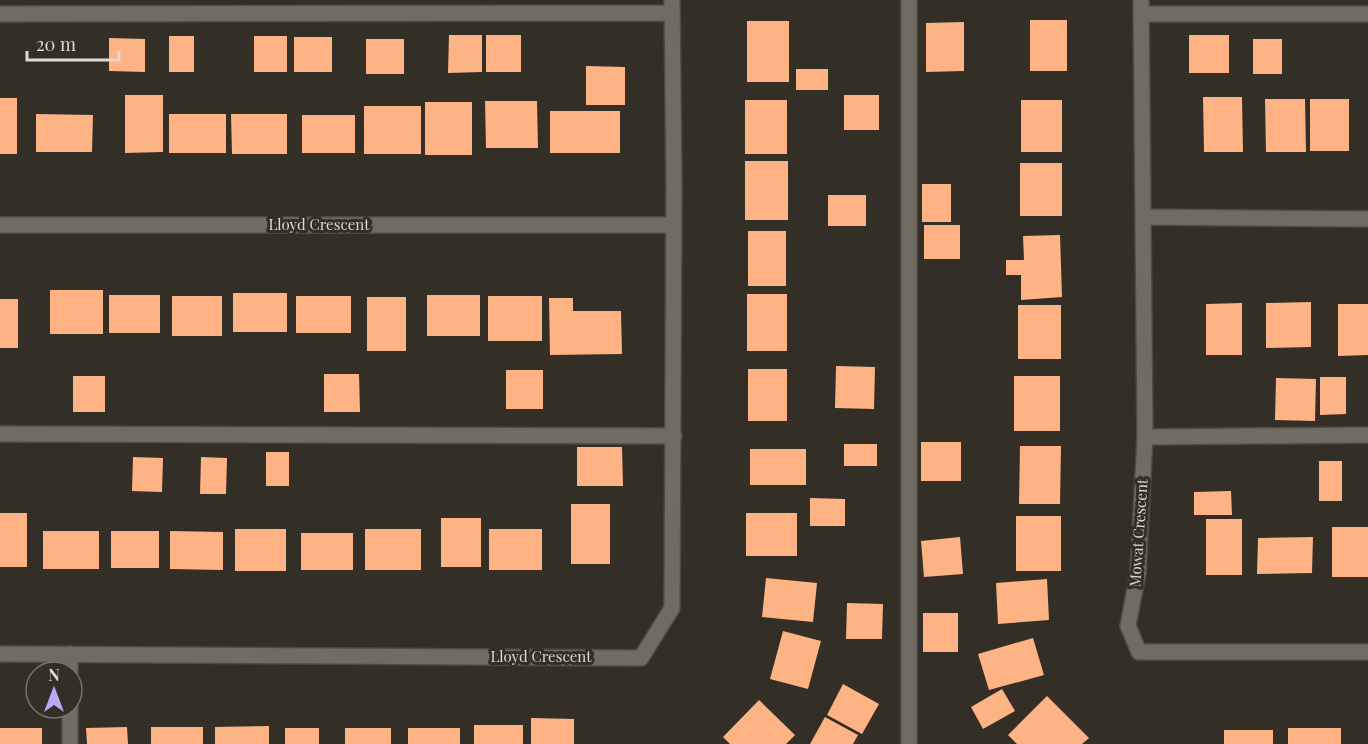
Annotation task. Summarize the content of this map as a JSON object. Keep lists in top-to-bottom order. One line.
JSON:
{"streets":{"street":["Lloyd Crescent","Mowat Crescent"]},"scale_bar":"20 m","north":"top"}
